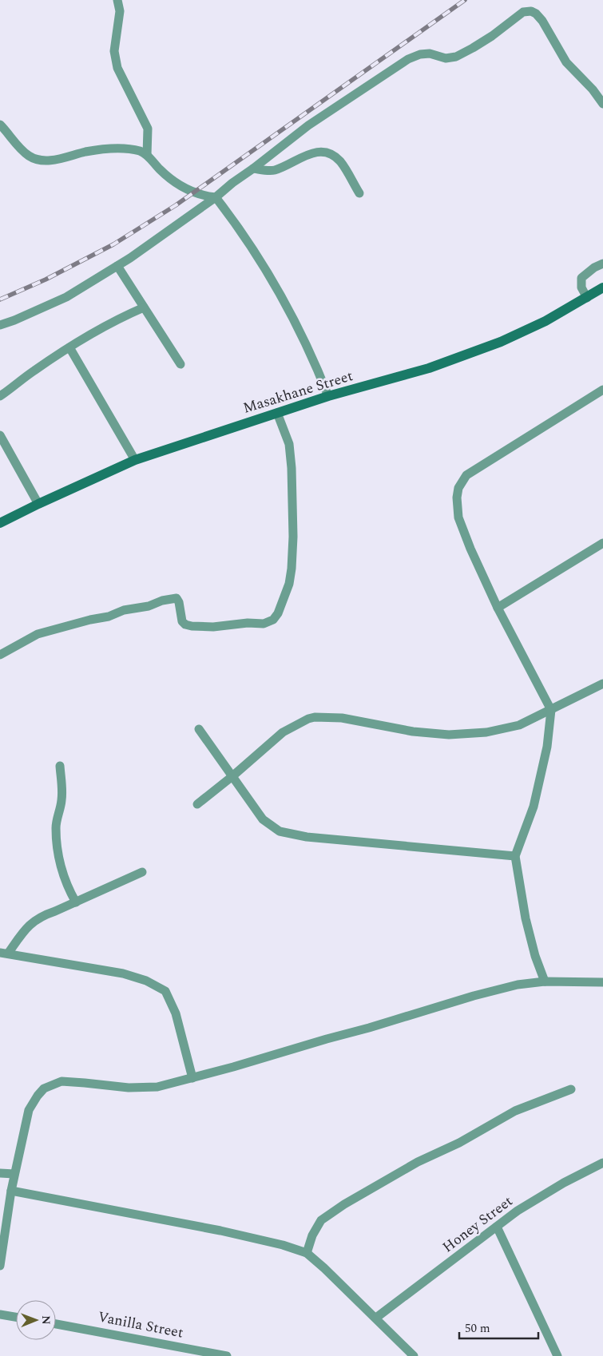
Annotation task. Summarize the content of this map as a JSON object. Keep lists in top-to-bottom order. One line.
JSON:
{"streets":{"street":["Masakhane Street","Honey Street","Vanilla Street"]},"scale_bar":"50 m","north":"right"}
